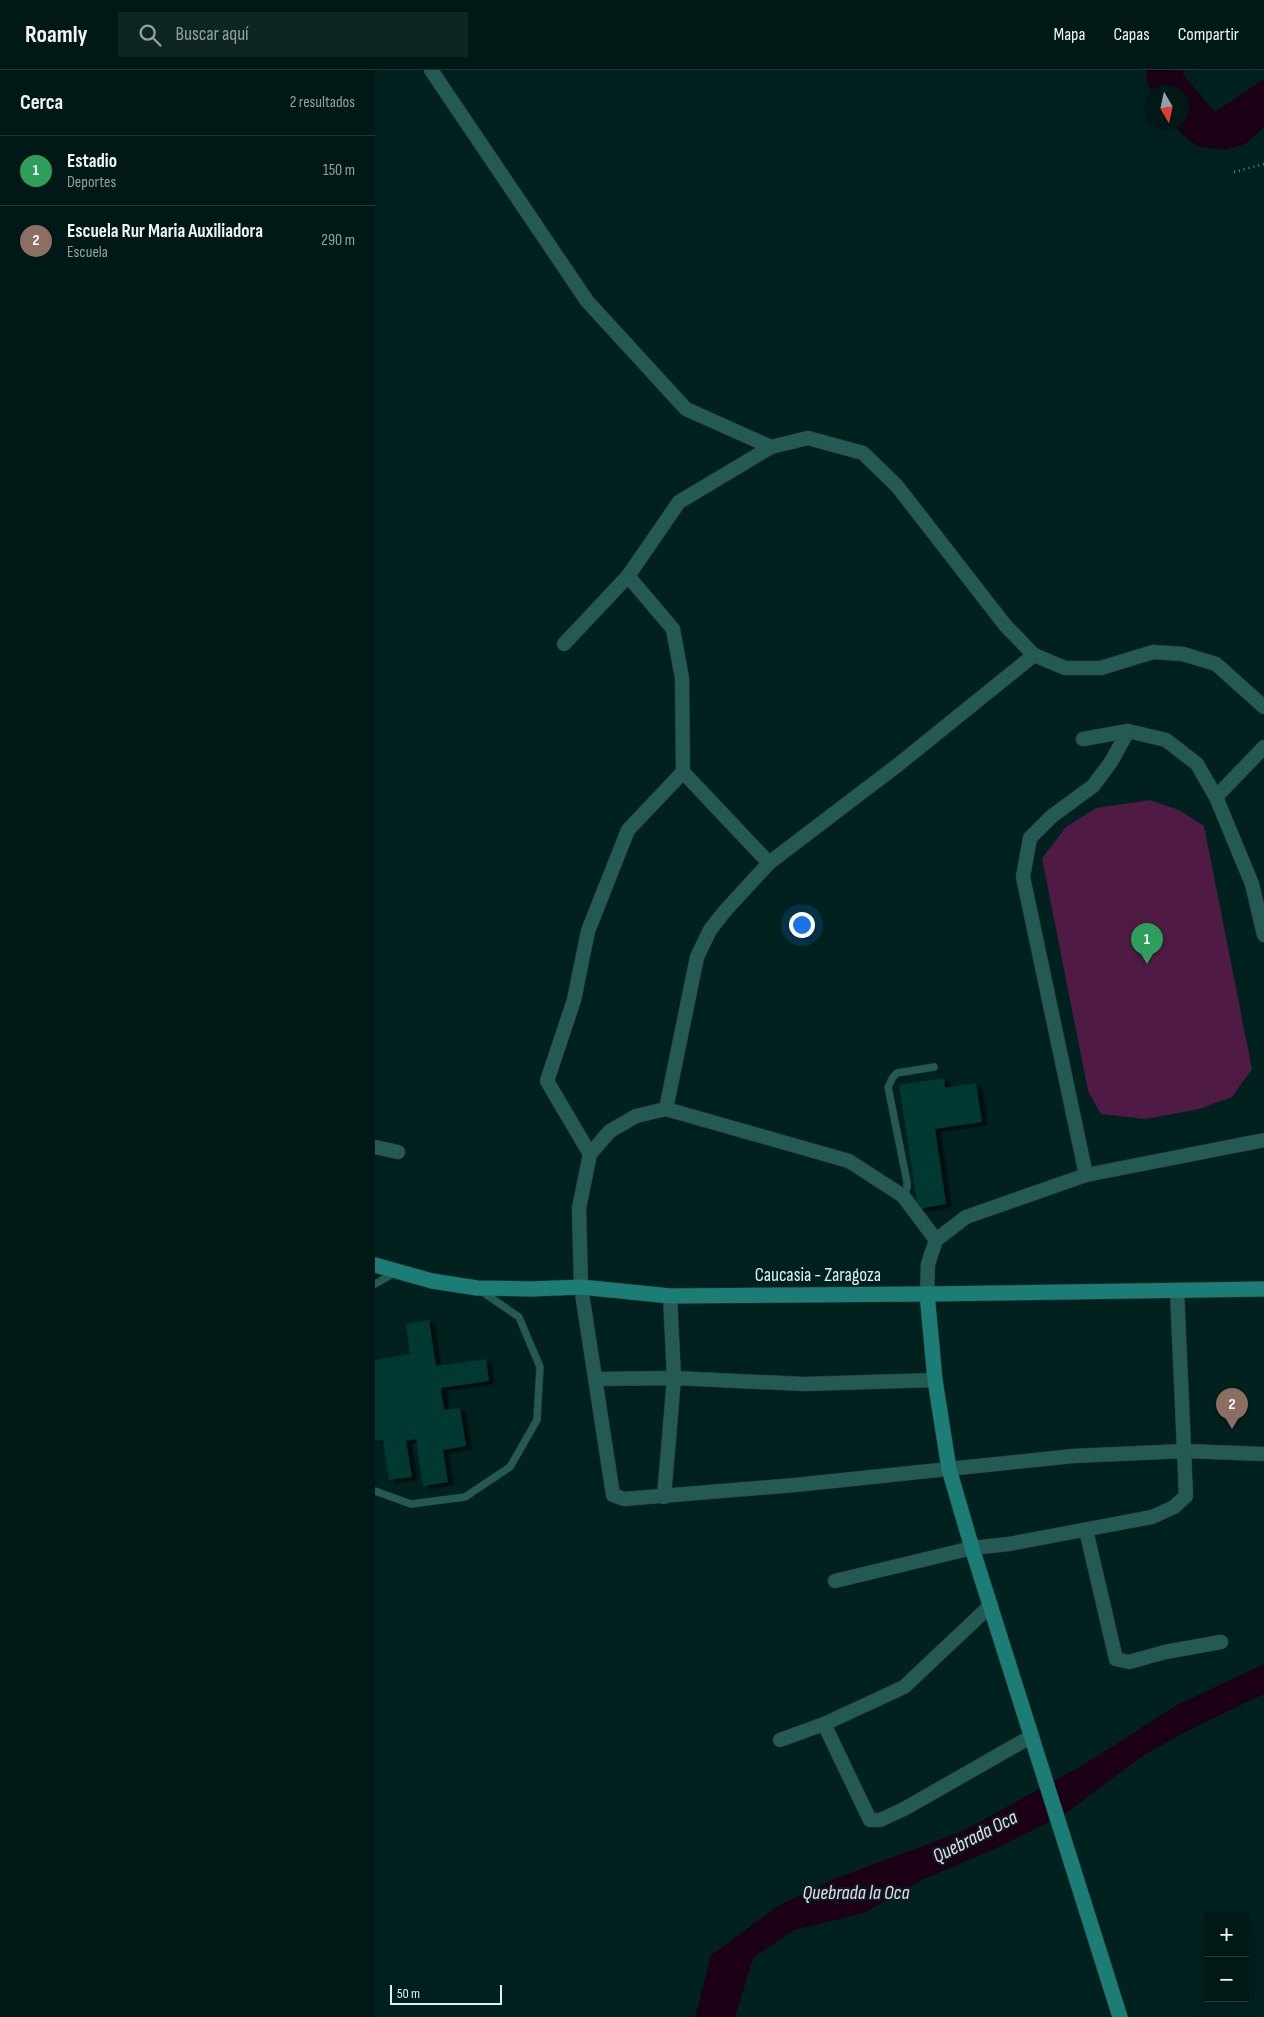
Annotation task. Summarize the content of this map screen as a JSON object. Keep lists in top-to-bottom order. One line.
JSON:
{"streets":{"main road":["Caucasia - Zaragoza"]},"water":["Quebrada Oca","Quebrada la Oca"],"scale_bar":"50 m","north":"bottom","page":{"header":"Roamly","search":"Buscar aquí","nav":["Mapa","Capas","Compartir"],"heading":["Cerca","2 resultados"],"list":[{"mark":"1","name":"Estadio","note":"Deportes","value":"150 m"},{"mark":"2","name":"Escuela Rur Maria Auxiliadora","note":"Escuela","value":"290 m"}],"pins":["1","2"],"map_buttons":["+","−"],"scale":"50 m"}}
